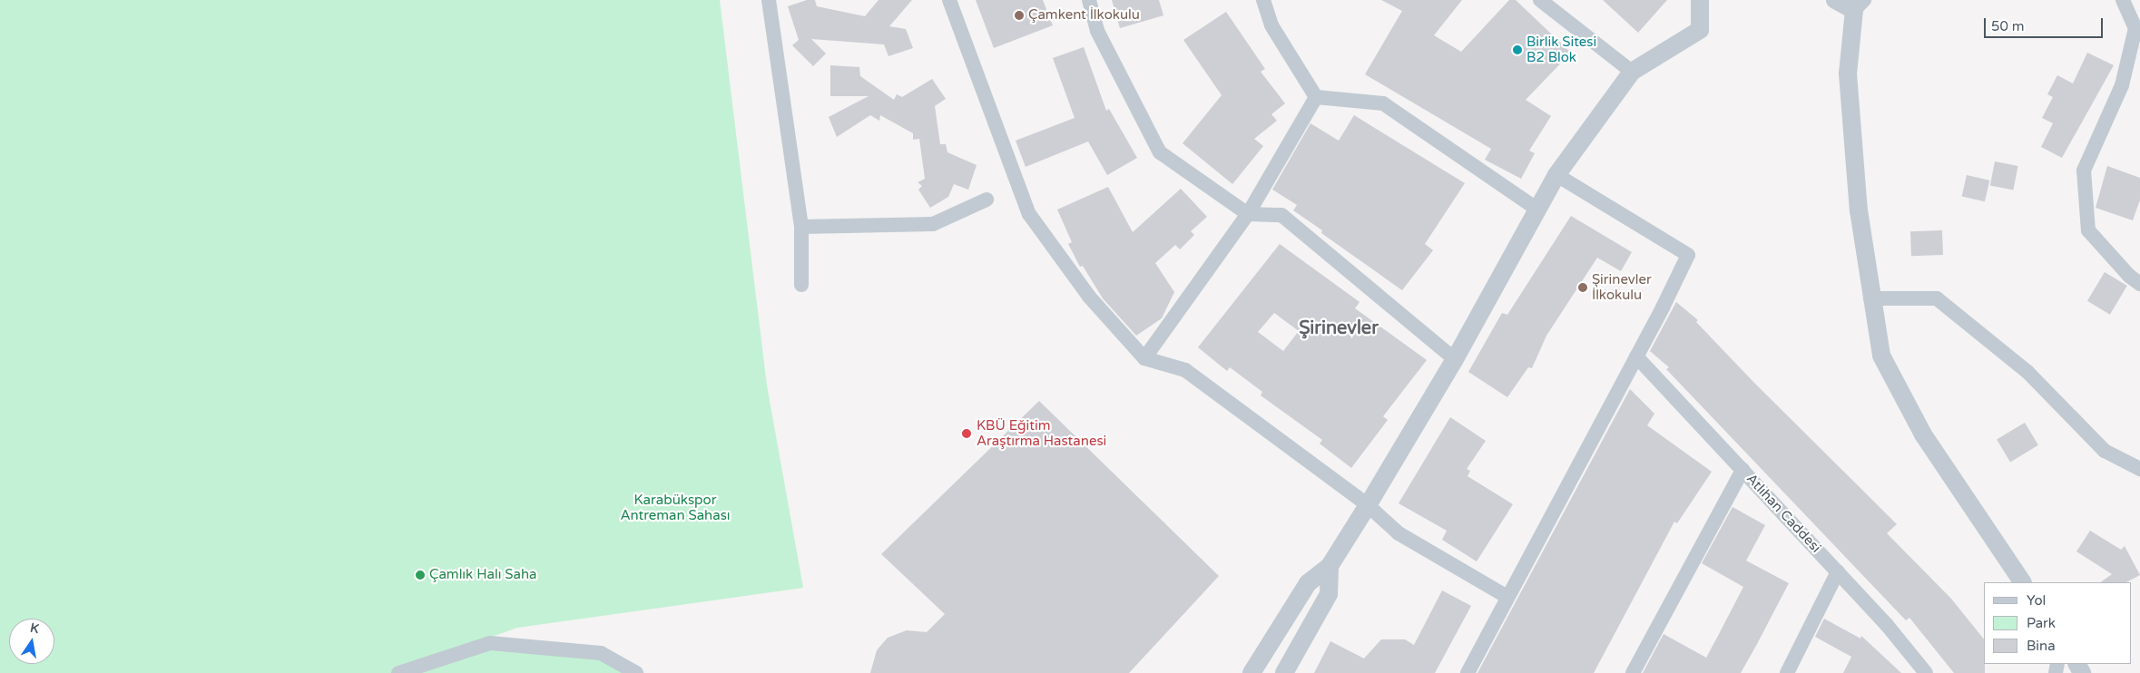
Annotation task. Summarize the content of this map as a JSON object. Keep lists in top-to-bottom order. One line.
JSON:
{"streets":{"street":["Atlıhan Caddesi"]},"districts":["Şirinevler"],"parks":["Karabükspor Antreman Sahası"],"places":["Çamkent İlkokulu","Birlik Sitesi B2 Blok","Şirinevler İlkokulu","KBÜ Eğitim Araştırma Hastanesi","Çamlık Halı Saha"],"legend":["Yol","Park","Bina"],"scale_bar":"50 m","north":"top"}
